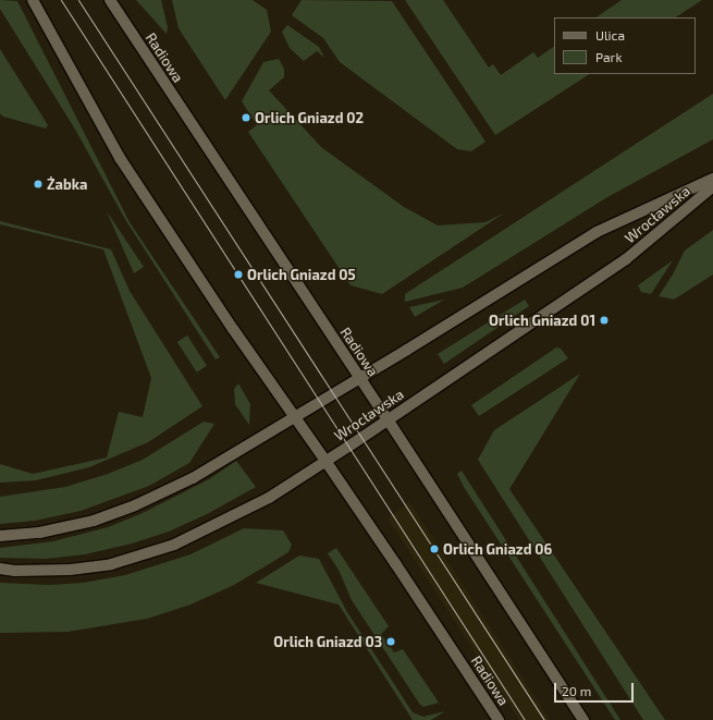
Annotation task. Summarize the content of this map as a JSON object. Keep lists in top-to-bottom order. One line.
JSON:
{"streets":{"street":["Radiowa","Wrocławska"]},"crossings":[["Radiowa","Wrocławska"]],"places":["Orlich Gniazd 02","Żabka","Orlich Gniazd 05","Orlich Gniazd 01","Orlich Gniazd 06","Orlich Gniazd 03"],"legend":["Ulica","Park"],"scale_bar":"20 m"}
